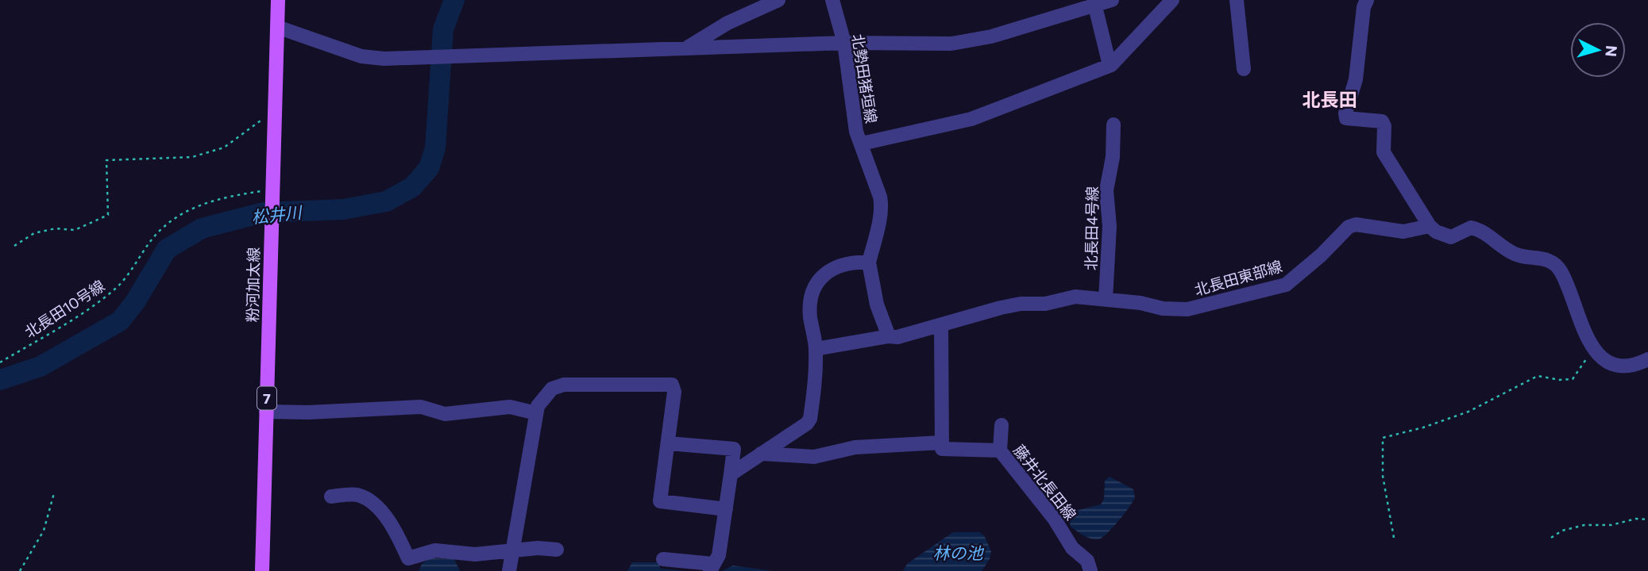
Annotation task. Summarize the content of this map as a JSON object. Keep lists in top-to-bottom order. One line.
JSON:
{"streets":{"main road":["粉河加太線","7"],"street":["北勢田猪垣線","北長田4号線","北長田東部線","藤井北長田線"],"path":["北長田10号線"]},"crossings":[["北長田4号線","北長田東部線"],["粉河加太線","北長田10号線"]],"districts":["北長田"],"water":["松井川","林の池"],"north":"right"}
